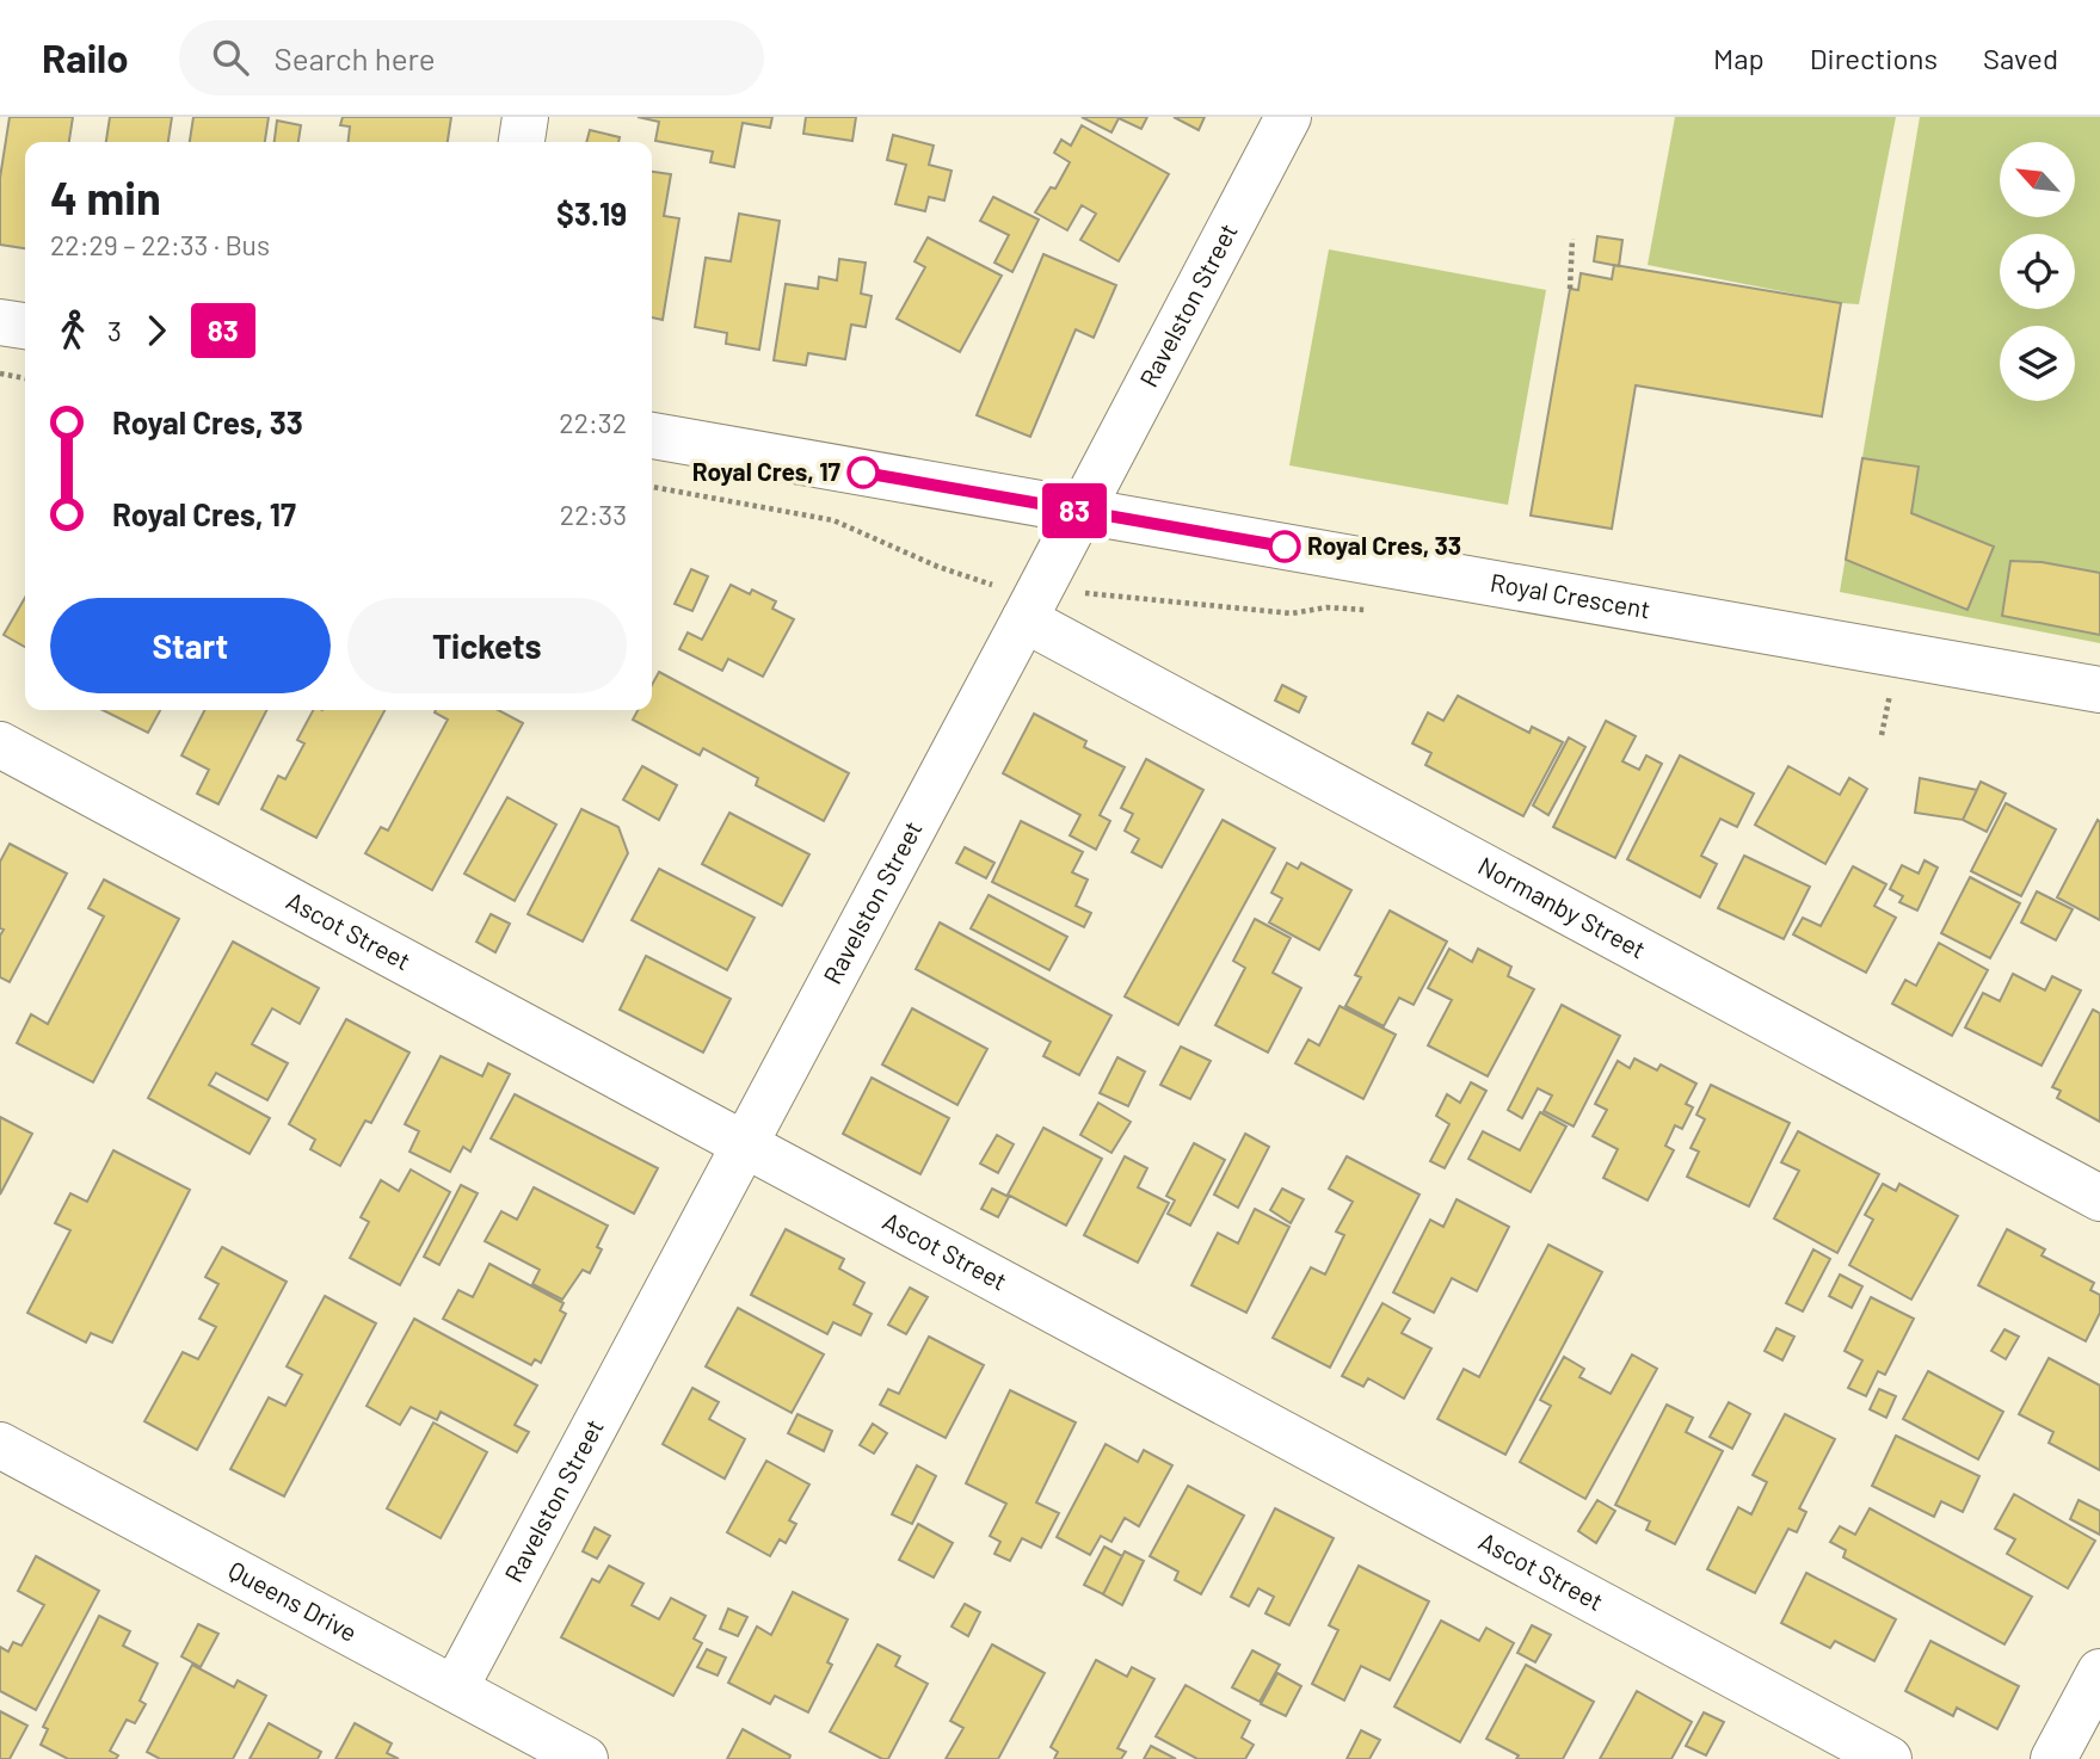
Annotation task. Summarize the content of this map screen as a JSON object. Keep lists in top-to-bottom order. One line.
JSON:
{"streets":{"street":["Ravelston Street","Royal Crescent","Normanby Street","Ascot Street","Queens Drive"]},"crossings":[["Ravelston Street","Royal Crescent"],["Ravelston Street","Normanby Street"],["Ravelston Street","Ascot Street"],["Ravelston Street","Queens Drive"]],"places":["Royal Cres, 17","Royal Cres, 33"],"lines":["bus line 83"],"north":"top left","page":{"header":"Railo","search":"Search here","nav":["Map","Directions","Saved"],"on_map":"83","heading":["4 min","22:29 – 22:33 · Bus","$3.19"],"legs":["3","83"],"list":[{"name":"Royal Cres, 33","value":"22:32"},{"name":"Royal Cres, 17","value":"22:33"}],"buttons":["Start","Tickets"]}}
